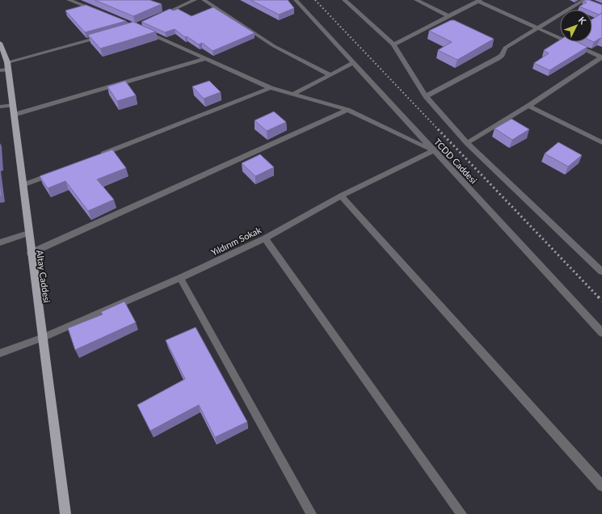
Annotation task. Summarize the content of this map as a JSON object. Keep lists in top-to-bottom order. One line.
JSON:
{"streets":{"main road":["Altay Caddesi"],"street":["TCDD Caddesi","Yıldırım Sokak"]},"crossings":[["TCDD Caddesi","Yıldırım Sokak"],["Yıldırım Sokak","Altay Caddesi"]],"north":"top right"}
